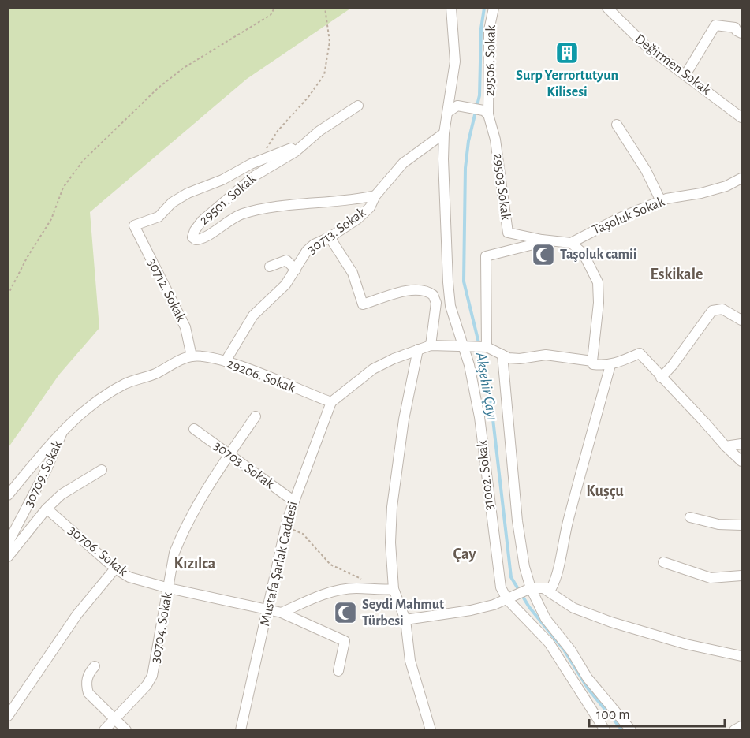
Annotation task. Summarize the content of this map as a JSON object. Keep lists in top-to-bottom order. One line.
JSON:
{"streets":{"street":["29506. Sokak","Değirmen Sokak","29503 Sokak","29501. Sokak","Taşoluk Sokak","30713. Sokak","30712. Sokak","29206. Sokak","30703. Sokak","30709. Sokak","31002. Sokak","30706. Sokak","Mustafa Şarlak Caddesi","30704. Sokak"]},"crossings":[["29506. Sokak","29503 Sokak"],["29503 Sokak","Taşoluk Sokak"],["29501. Sokak","30713. Sokak"],["30713. Sokak","29206. Sokak"],["30713. Sokak","31002. Sokak"],["30712. Sokak","29206. Sokak"],["29206. Sokak","Mustafa Şarlak Caddesi"],["30703. Sokak","Mustafa Şarlak Caddesi"],["30703. Sokak","30704. Sokak"],["30706. Sokak","Mustafa Şarlak Caddesi"],["30706. Sokak","30704. Sokak"]],"districts":["Eskikale","Kuşçu","Çay","Kızılca"],"water":["Akşehir Çayı"],"places":{"building":["Surp Yerrortutyun Kilisesi"],"mosque":["Taşoluk camii","Seydi Mahmut Türbesi"]},"scale_bar":"100 m"}
